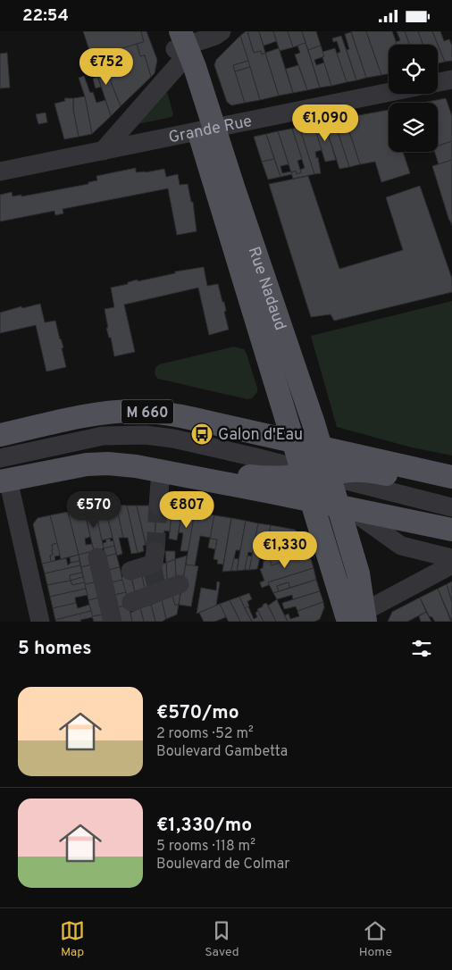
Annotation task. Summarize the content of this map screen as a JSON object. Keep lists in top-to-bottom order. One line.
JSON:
{"streets":{"main road":["Rue Nadaud","M 660"],"street":["Grande Rue"]},"crossings":[["Grande Rue","Rue Nadaud"],["Rue Nadaud","M 660"]],"places":{"bus stop":["Galon d'Eau"]},"page":{"status":"22:54","price":["€752","€1,090","€570","€807","€1,330"],"heading":"5 homes","list":[{"name":"€570/mo","note":"2 rooms · 52 m² · Boulevard Gambetta"},{"name":"€1,330/mo","note":"5 rooms · 118 m² · Boulevard de Colmar"}],"tabs":["Map","Saved","Home"]}}
